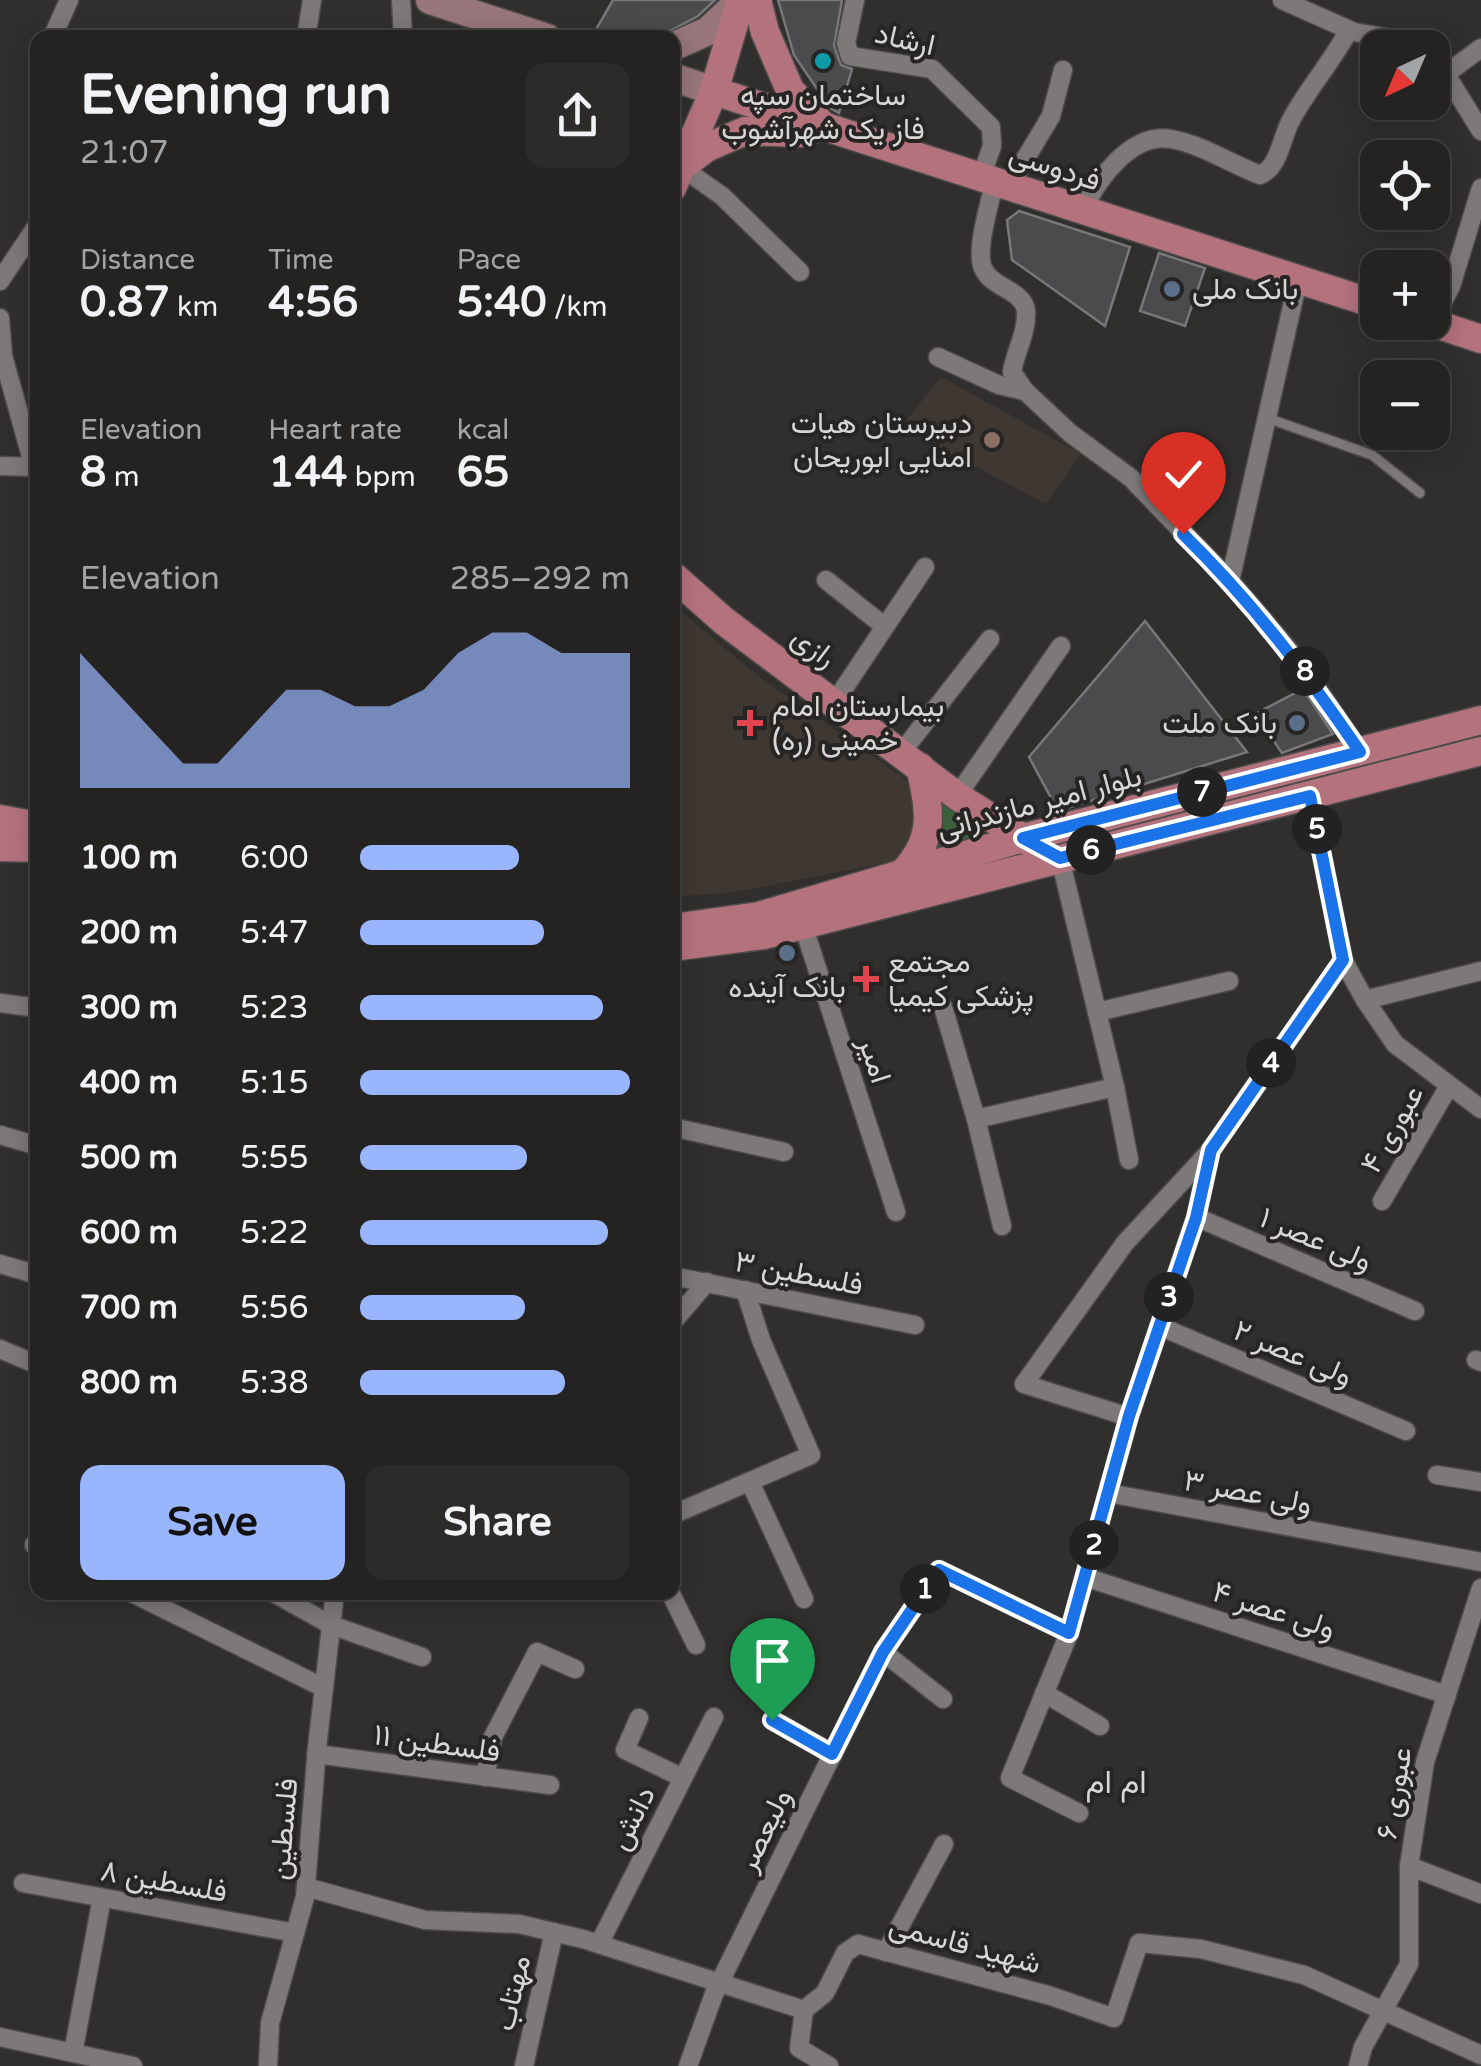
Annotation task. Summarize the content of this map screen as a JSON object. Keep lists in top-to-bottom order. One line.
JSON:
{"streets":{"main road":["فردوسی","رازی","بلوار امیر مازندرانی"],"street":["ارشاد","امیر","عبوری ۴","ولی عصر ۱","فلسطین ۳","ولی عصر ۲","ولی عصر ۳","ولی عصر ۴","فلسطین ۱۱","عبوری ۶","دانش","فلسطین","ولیعصر","فلسطین ۸","شهید قاسمی","مهتاب"]},"crossings":[["ارشاد","فردوسی"],["رازی","بلوار امیر مازندرانی"],["بلوار امیر مازندرانی","امیر"],["ولی عصر ۴","عبوری ۶"],["فلسطین ۱۱","فلسطین"],["عبوری ۶","شهید قاسمی"],["فلسطین","فلسطین ۸"]],"districts":["ام ام"],"places":{"other":["ساختمان سپه فاز یک شهرآشوب","بانک ملی","دبیرستان هیات امنایی ابوریحان","بانک ملت","بانک آینده"],"health":["بیمارستان امام خمینی (ره)","مجتمع پزشکی کیمیا"]},"north":"bottom left","page":{"map_buttons":["+","−"],"heading":["Evening run","21:07"],"stats":[["Distance","0.87 km"],["Time","4:56"],["Pace","5:40 /km"],["Elevation","8 m"],["Heart rate","144 bpm"],["kcal","65"]],"chart":["Elevation","285–292 m"],"pins":["8","7","5","6","4","3","2","1"],"list":[{"name":"100 m","note":"6:00"},{"name":"200 m","note":"5:47"},{"name":"300 m","note":"5:23"},{"name":"400 m","note":"5:15"},{"name":"500 m","note":"5:55"},{"name":"600 m","note":"5:22"},{"name":"700 m","note":"5:56"},{"name":"800 m","note":"5:38"}],"buttons":["Save","Share"]}}
